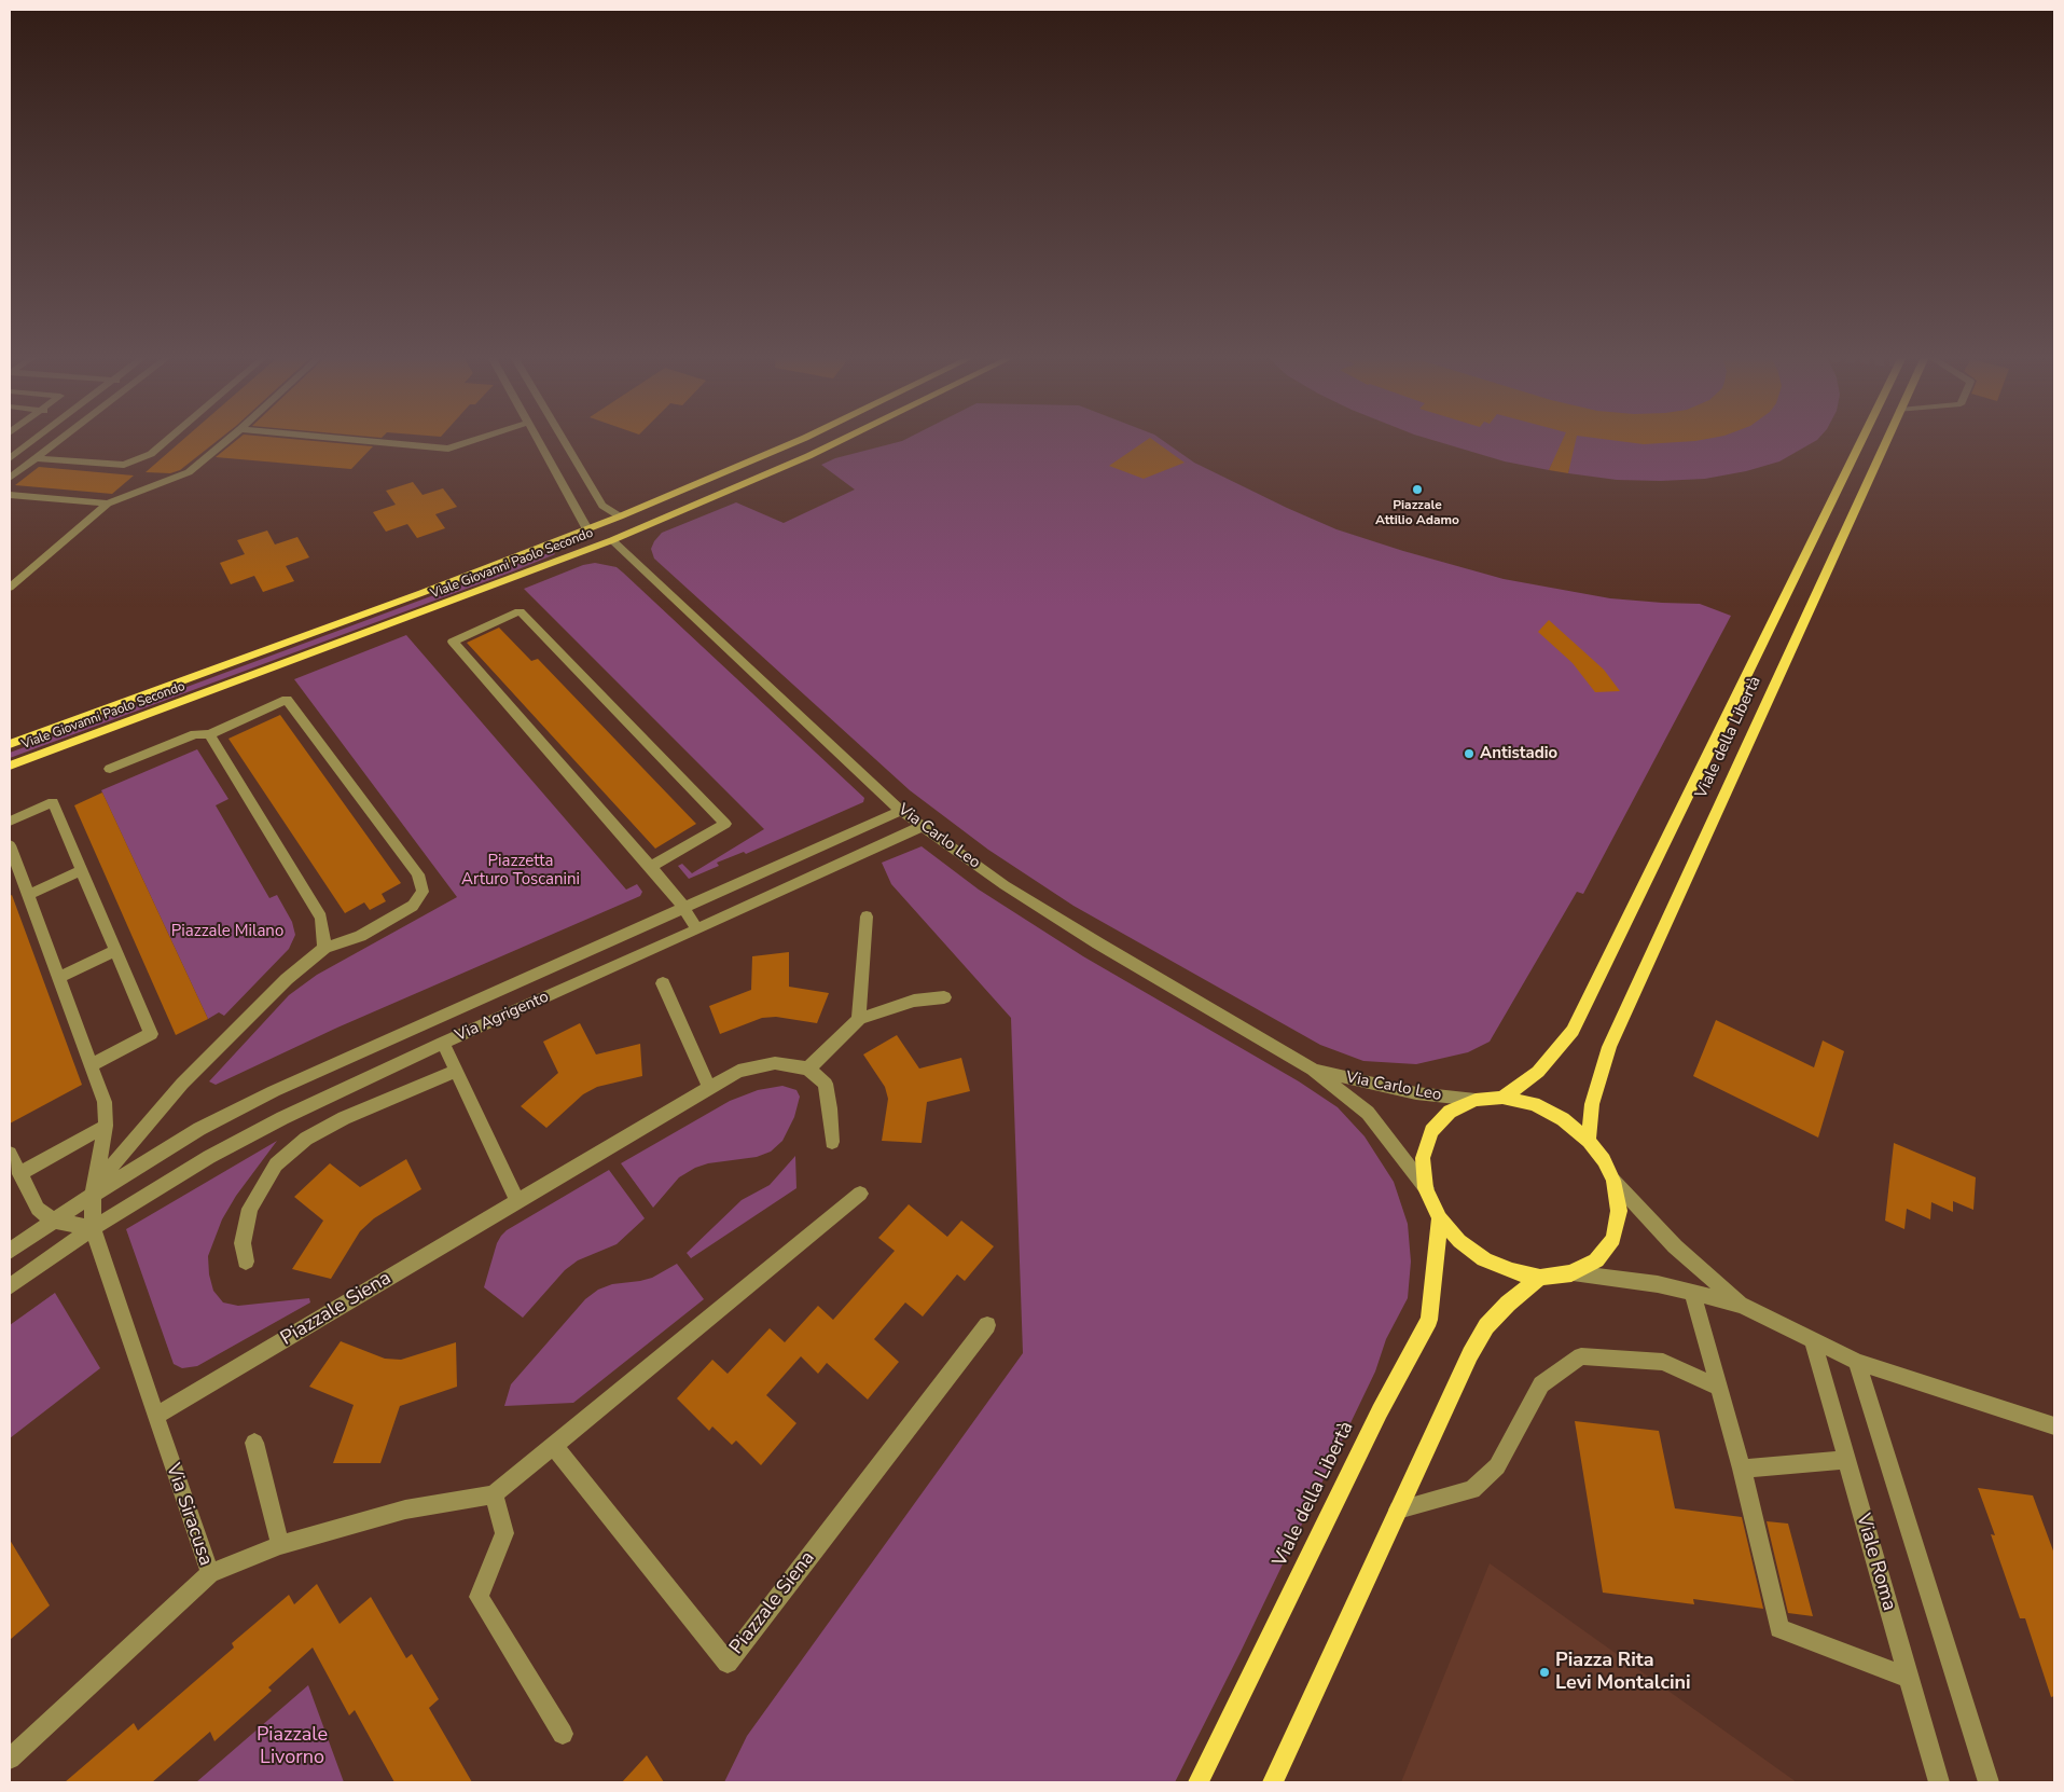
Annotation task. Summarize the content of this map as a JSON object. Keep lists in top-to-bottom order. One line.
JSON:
{"streets":{"main road":["Viale Giovanni Paolo Secondo","Viale della Libertà"],"street":["Via Carlo Leo","Via Agrigento","Piazzale Siena","Via Siracusa","Viale Roma"]},"crossings":[["Viale Giovanni Paolo Secondo","Via Carlo Leo"],["Viale della Libertà","Via Carlo Leo"],["Via Carlo Leo","Via Agrigento"],["Via Agrigento","Via Siracusa"],["Piazzale Siena","Via Siracusa"]],"parks":["Piazzetta Arturo Toscanini","Piazzale Milano","Piazzale Livorno"],"places":["Piazzale Attilio Adamo","Antistadio","Piazza Rita Levi Montalcini"]}
